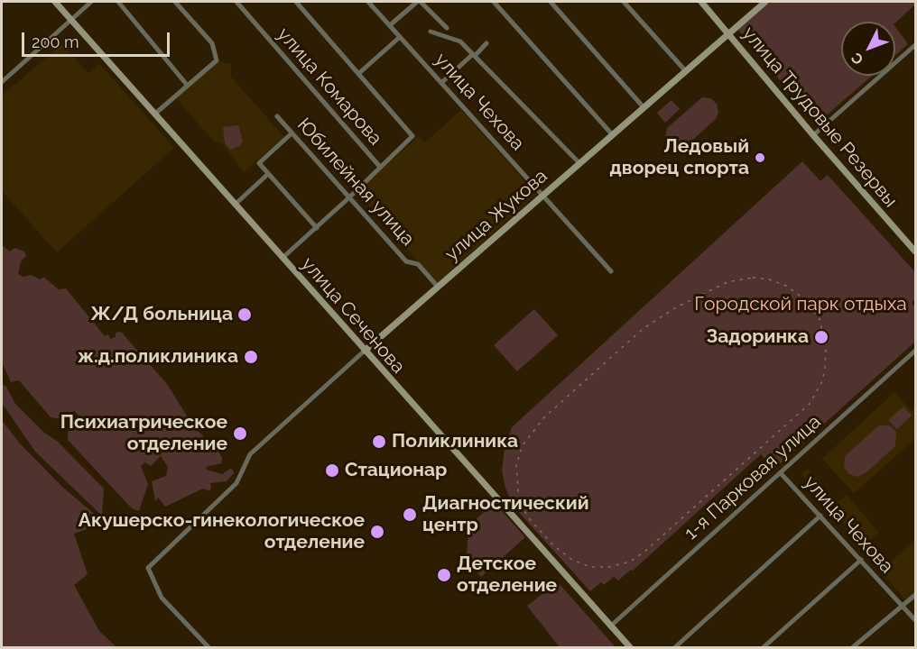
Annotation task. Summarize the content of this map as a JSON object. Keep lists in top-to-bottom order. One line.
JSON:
{"streets":{"main road":["улица Трудовые Резервы","улица Жукова","улица Сеченова"],"street":["улица Комарова","улица Чехова","Юбилейная улица","1-я Парковая улица"]},"crossings":[["улица Чехова","улица Жукова"],["улица Чехова","1-я Парковая улица"],["улица Трудовые Резервы","улица Жукова"],["Юбилейная улица","улица Жукова"],["улица Жукова","улица Сеченова"],["улица Сеченова","1-я Парковая улица"]],"parks":["Городской парк отдыха"],"places":["Ледовый дворец спорта","Ж/Д больница","Задоринка","ж.д.поликлиника","Психиатрическое отделение","Поликлиника","Стационар","Диагностический центр","Акушерско-гинекологическое отделение","Детское отделение"],"scale_bar":"200 m","north":"bottom left"}
